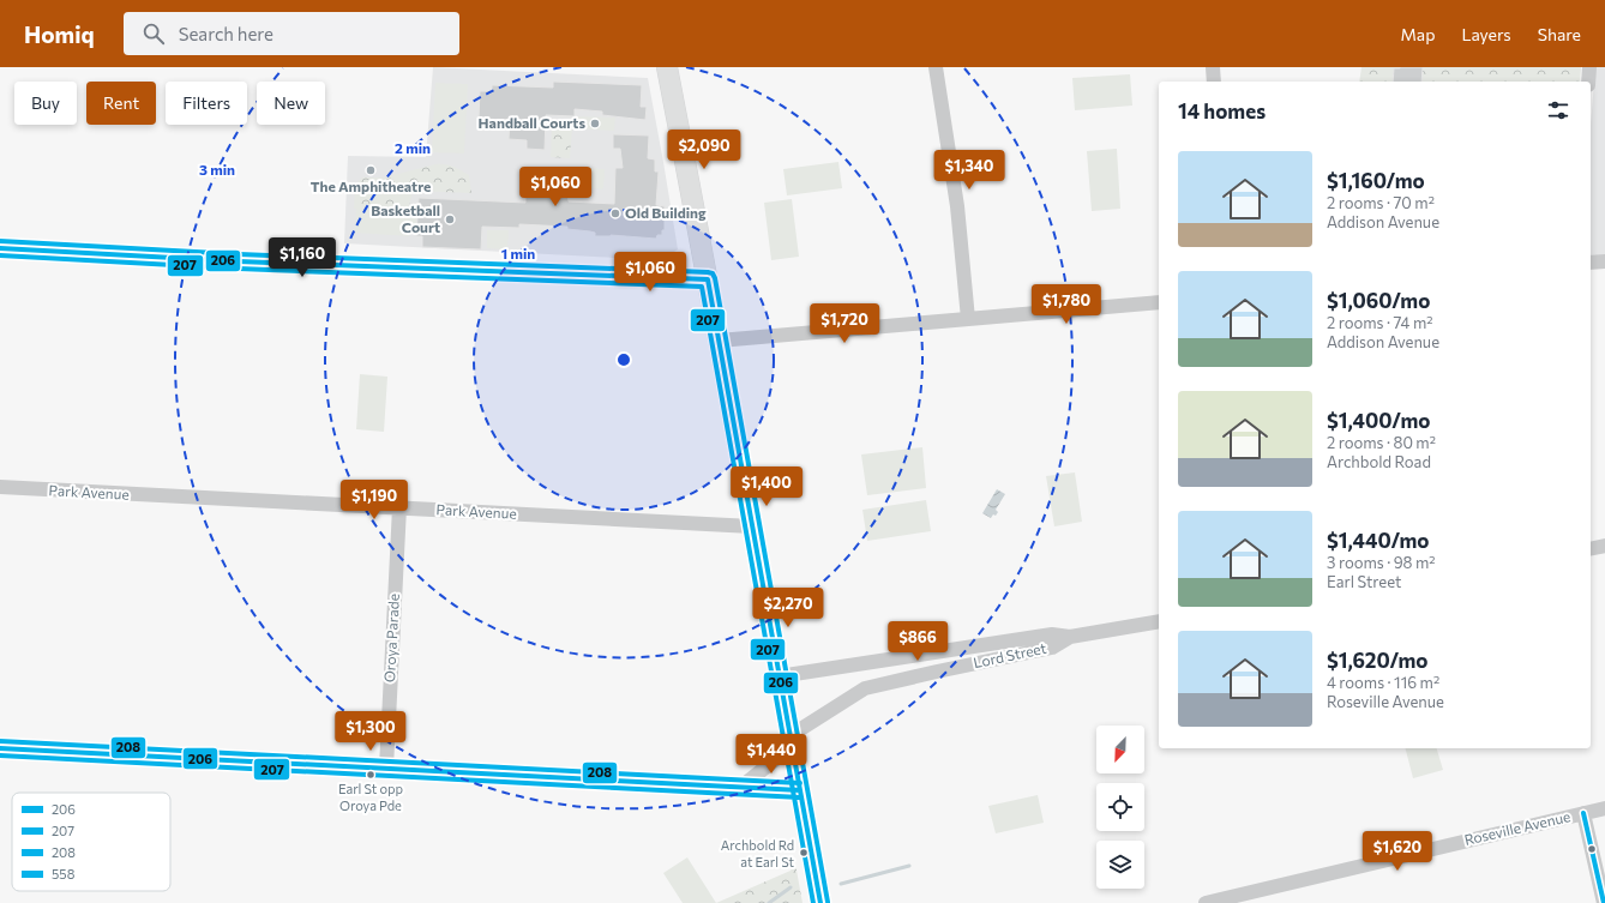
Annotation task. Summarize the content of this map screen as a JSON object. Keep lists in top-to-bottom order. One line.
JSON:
{"streets":{"street":["Park Avenue","Oroya Parade","Lord Street","Roseville Avenue"]},"crossings":[["Park Avenue","Oroya Parade"]],"places":["Handball Courts","The Amphitheatre","Old Building","Basketball Court","Earl St opp Oroya Pde","Archbold Rd at Earl St"],"lines":["transit line 208","transit line 206","transit line 207","transit line 558"],"legend":["206","207","208","558"],"north":"bottom left","page":{"header":"Homiq","search":"Search here","nav":["Map","Layers","Share"],"chip":["Buy","Rent","Filters","New"],"heading":"14 homes","price":["$2,090","$1,340","$1,060","$1,160","$1,060","$1,780","$1,720","$1,400","$1,190","$2,270","$866","$1,300","$1,440","$1,620"],"list":[{"name":"$1,160/mo","note":"2 rooms · 70 m² · Addison Avenue"},{"name":"$1,060/mo","note":"2 rooms · 74 m² · Addison Avenue"},{"name":"$1,400/mo","note":"2 rooms · 80 m² · Archbold Road"},{"name":"$1,440/mo","note":"3 rooms · 98 m² · Earl Street"},{"name":"$1,620/mo","note":"4 rooms · 116 m² · Roseville Avenue"}]},"rings":["2 min","3 min","1 min"]}
